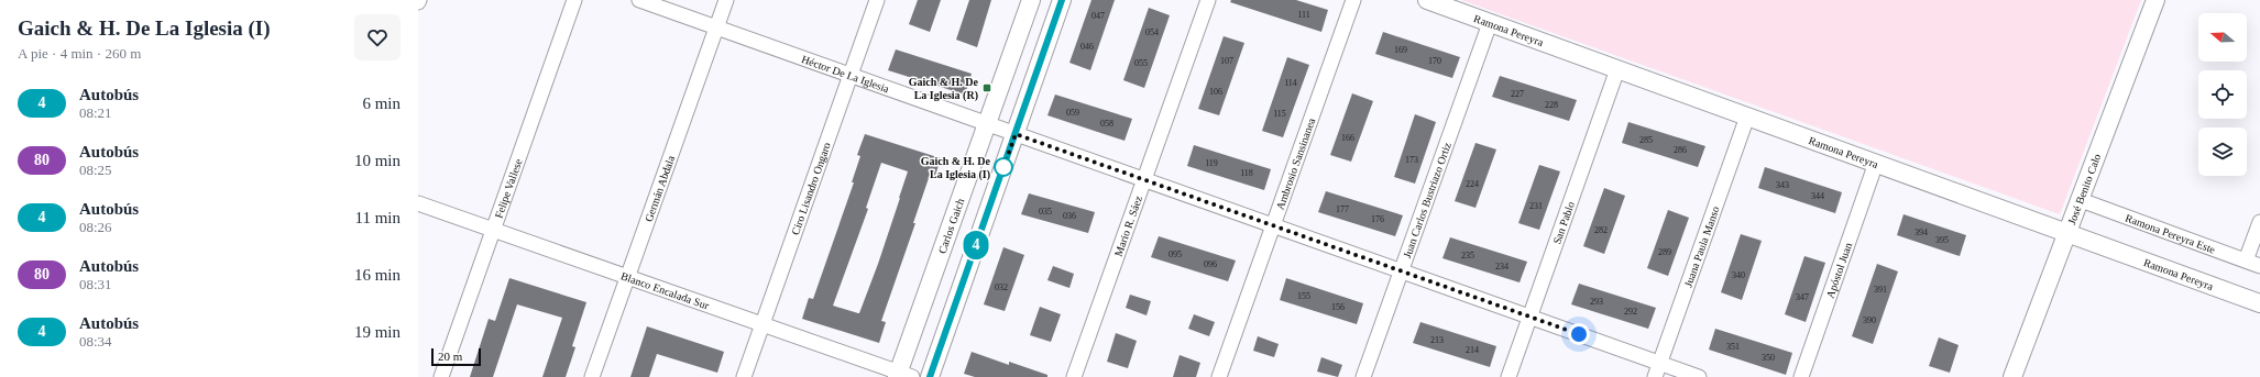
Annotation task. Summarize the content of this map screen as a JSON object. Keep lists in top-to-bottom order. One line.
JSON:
{"streets":{"street":["Ramona Pereyra","Héctor De La Iglesia","Ambrosio Sansinanea","Felipe Vallese","Germán Abdala","Ciro Lisandro Ongaro","José Benito Calo","Juan Carlos Bustriazo Ortiz","San Pablo","Carlos Gaich","Mario R. Sáez","Ramona Pereyra Este","Juana Paula Manso","Apóstol Juan","Blanco Encalada Sur"]},"crossings":[["Ramona Pereyra","José Benito Calo"],["Ramona Pereyra","Juan Carlos Bustriazo Ortiz"],["Ramona Pereyra","San Pablo"],["Ramona Pereyra","Juana Paula Manso"],["Ramona Pereyra","Apóstol Juan"],["Héctor De La Iglesia","Ambrosio Sansinanea"],["Héctor De La Iglesia","Germán Abdala"],["Héctor De La Iglesia","Ciro Lisandro Ongaro"],["Héctor De La Iglesia","Juan Carlos Bustriazo Ortiz"],["Héctor De La Iglesia","San Pablo"],["Héctor De La Iglesia","Carlos Gaich"],["Héctor De La Iglesia","Mario R. Sáez"],["Héctor De La Iglesia","Juana Paula Manso"],["Felipe Vallese","Blanco Encalada Sur"],["Germán Abdala","Blanco Encalada Sur"],["Ciro Lisandro Ongaro","Blanco Encalada Sur"],["José Benito Calo","Ramona Pereyra Este"],["Carlos Gaich","Blanco Encalada Sur"]],"places":{"transit":["Gaich & H. De La Iglesia (R)"],"other":["Gaich & H. De La Iglesia (I)"]},"lines":["bus line 4"],"house_numbers":["111","047","054","046","169","107","170","055","114","106","227","228","059","115","058","166","285","286","173","119","118","224","343","344","231","177","035","036","176","282","394","395","289","095","235","096","234","340","032","391","155","347","293","156","292","390","213","351","214","350"],"scale_bar":"20 m","north":"left","page":{"heading":["Gaich & H. De La Iglesia (I)","A pie · 4 min · 260 m"],"on_map":"4","list":[{"mark":"4","name":"Autobús","note":"08:21","value":"6 min"},{"mark":"80","name":"Autobús","note":"08:25","value":"10 min"},{"mark":"4","name":"Autobús","note":"08:26","value":"11 min"},{"mark":"80","name":"Autobús","note":"08:31","value":"16 min"},{"mark":"4","name":"Autobús","note":"08:34","value":"19 min"}],"scale":"20 m"}}
